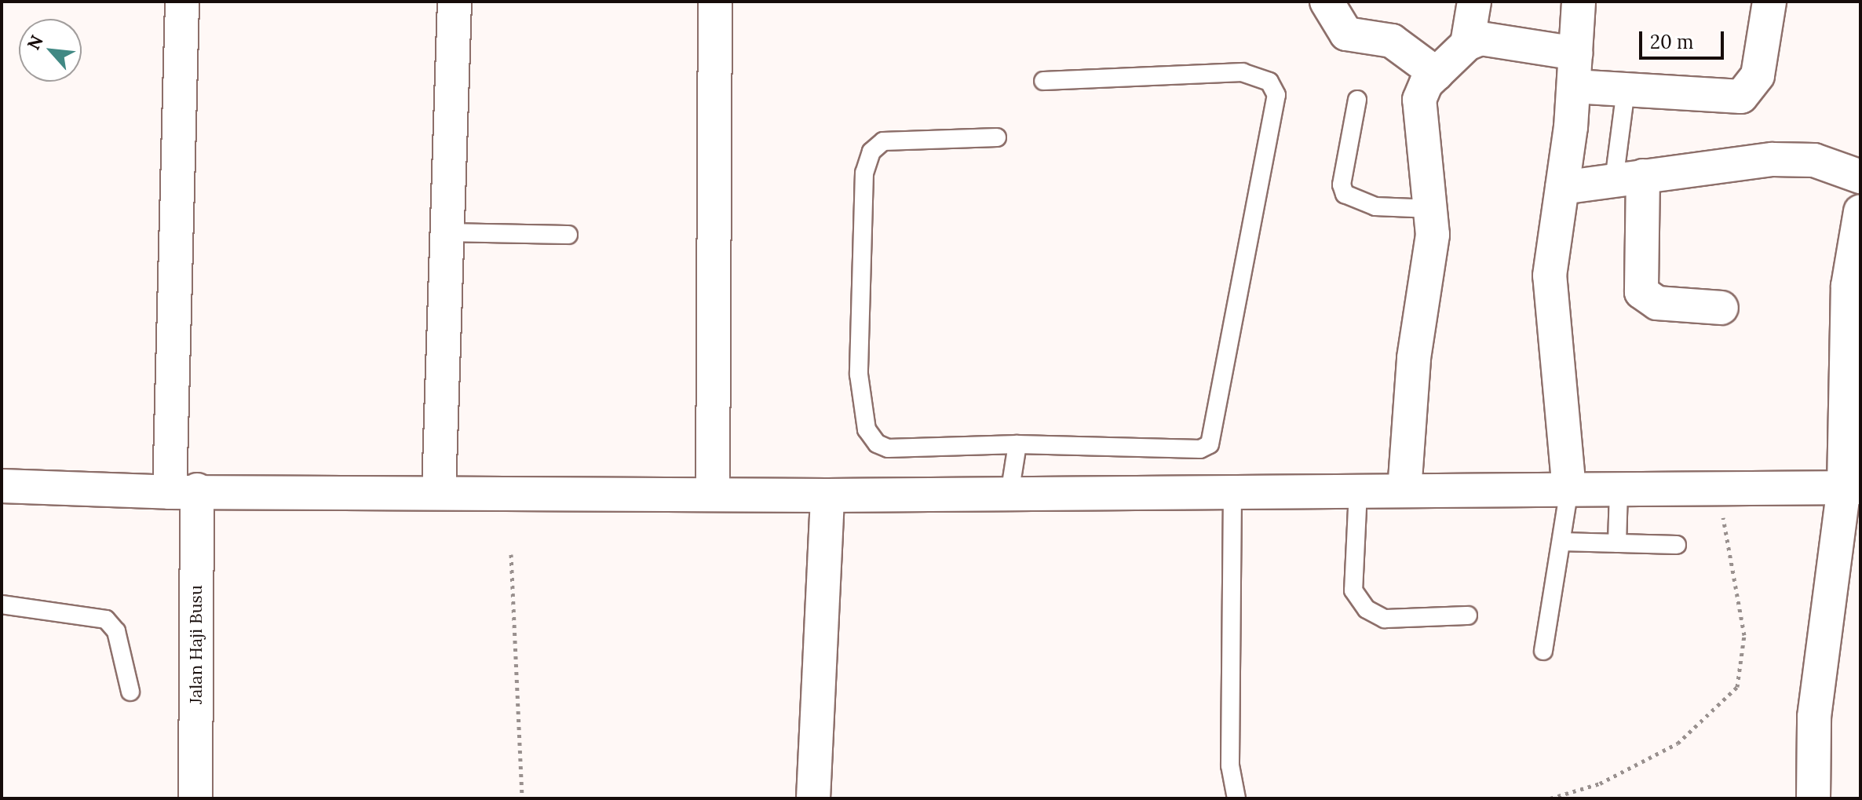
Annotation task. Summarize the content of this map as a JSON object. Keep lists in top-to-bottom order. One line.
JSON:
{"streets":{"street":["Jalan Haji Busu"]},"scale_bar":"20 m","north":"top left"}
